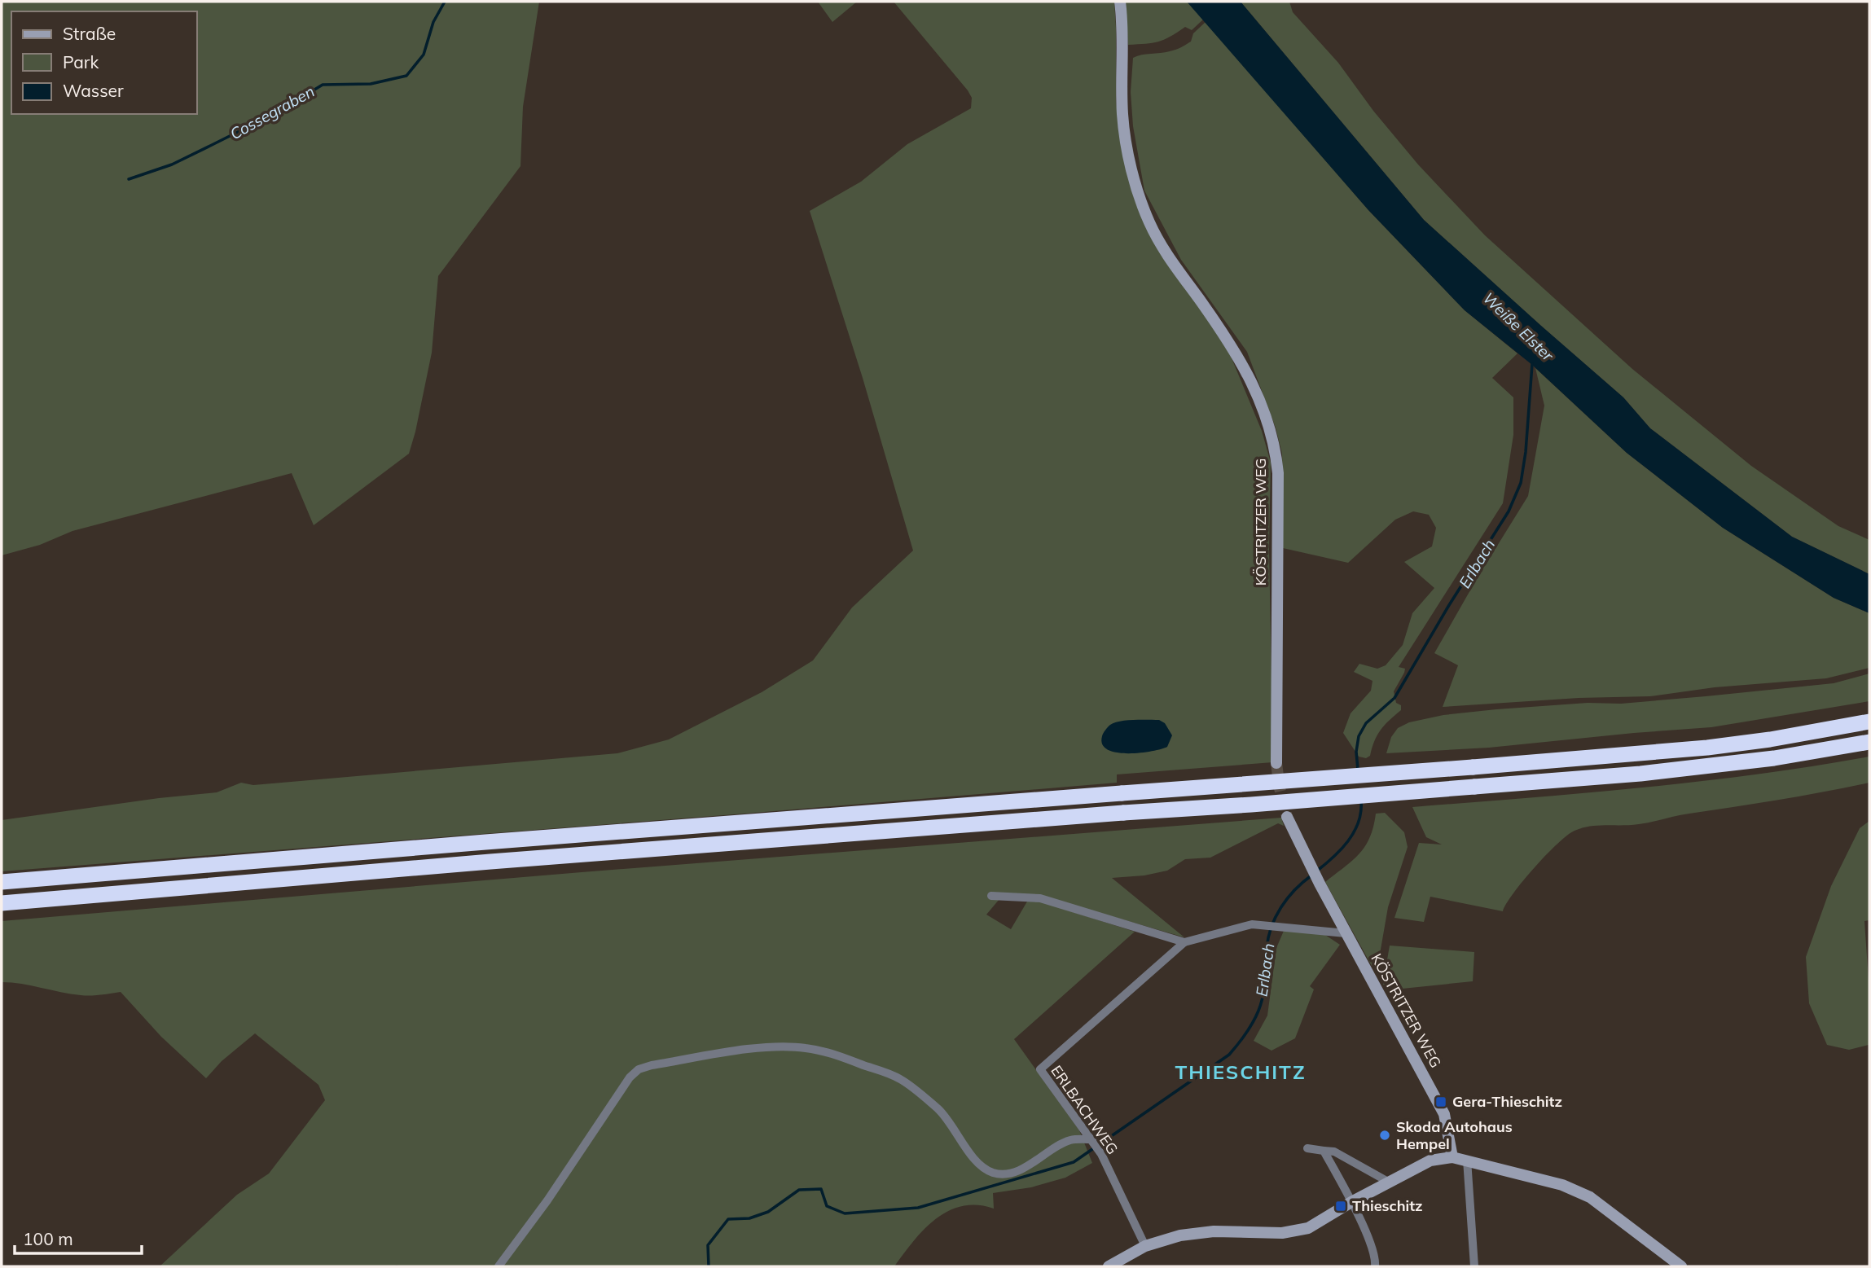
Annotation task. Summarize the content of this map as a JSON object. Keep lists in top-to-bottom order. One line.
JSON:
{"streets":{"main road":["KÖSTRITZER WEG"],"street":["ERLBACHWEG"]},"districts":["THIESCHITZ"],"water":["Cossegraben","Weiße Elster","Erlbach"],"places":{"transit":["Gera-Thieschitz","Thieschitz"],"other":["Skoda Autohaus Hempel"]},"legend":["Straße","Park","Wasser"],"scale_bar":"100 m"}
